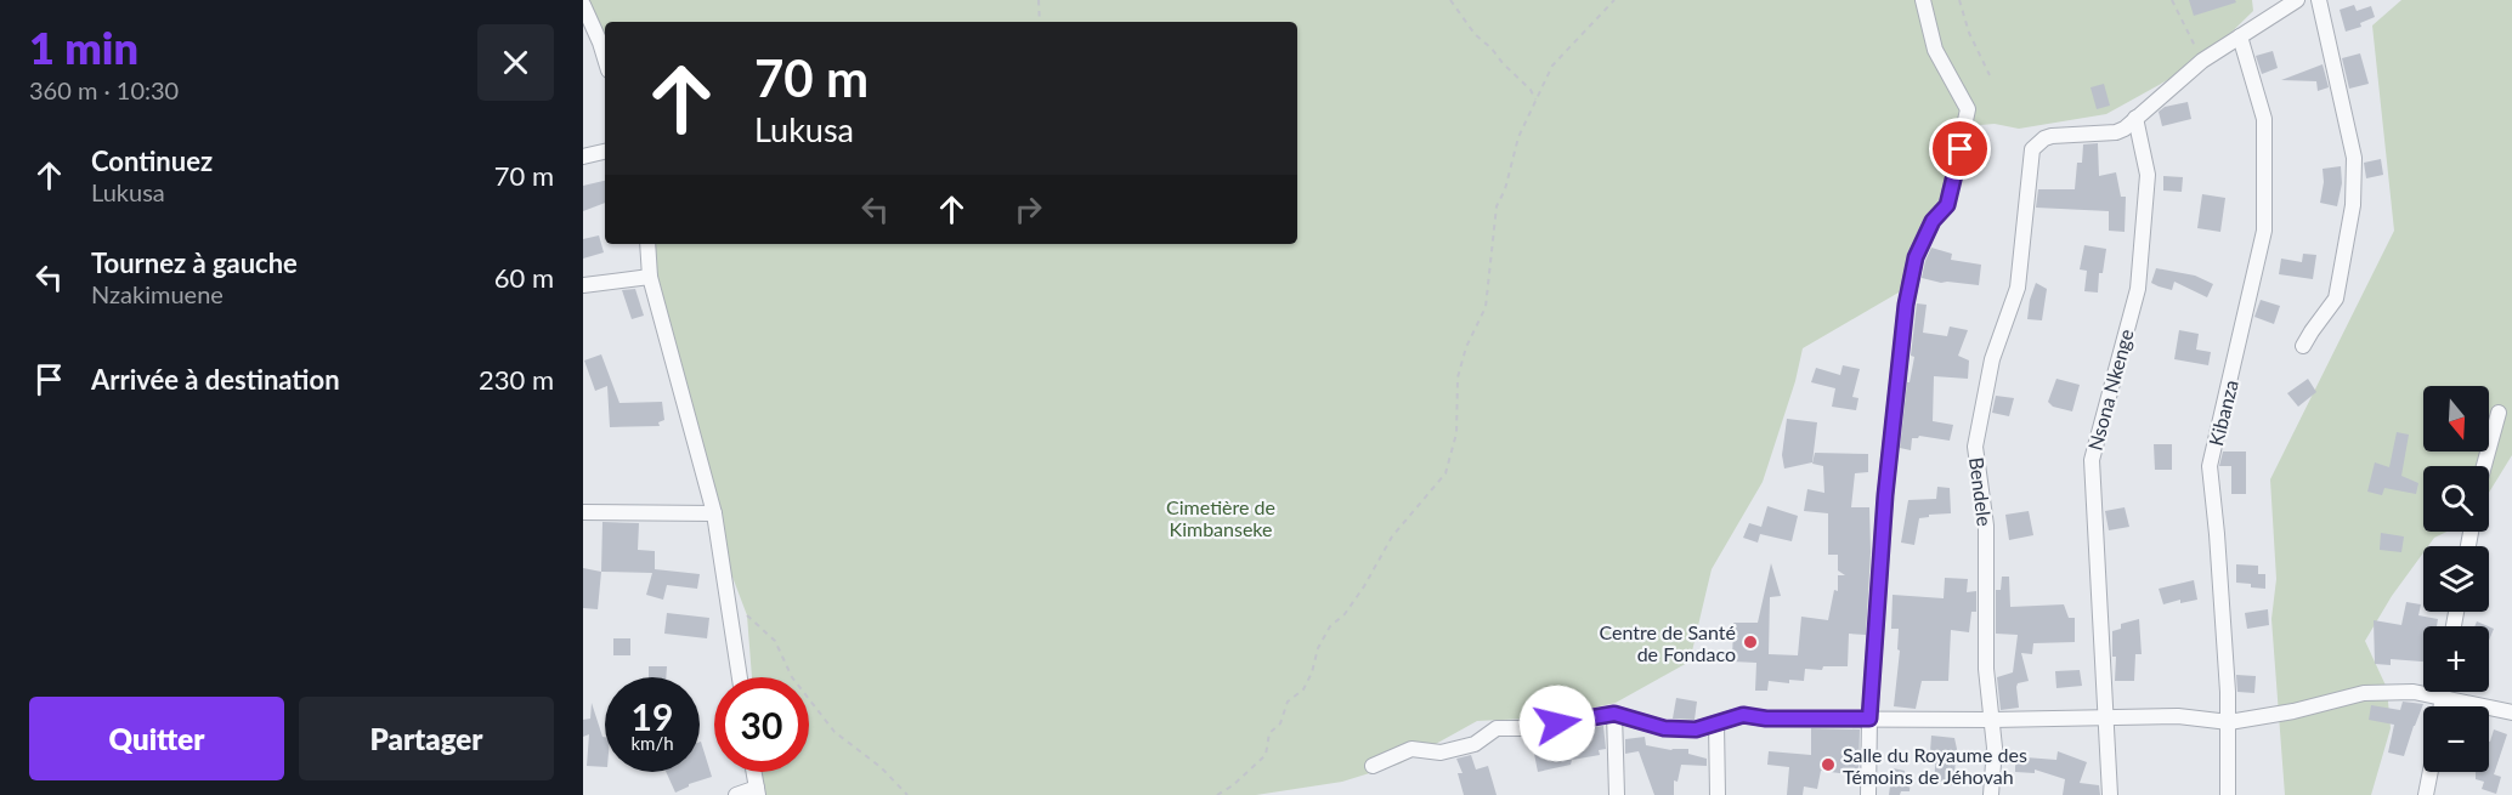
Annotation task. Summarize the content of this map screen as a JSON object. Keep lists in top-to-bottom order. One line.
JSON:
{"streets":{"street":["Nsona Nkenge","Kibanza","Bendele"]},"crossings":[["Nsona Nkenge","Bendele"]],"parks":["Cimetière de Kimbanseke"],"places":["Centre de Santé de Fondaco","Salle du Royaume des Témoins de Jéhovah"],"north":"bottom","page":{"heading":["1 min","360 m · 10:30"],"turn":["70 m","Lukusa"],"list":[{"name":"Continuez","note":"Lukusa","value":"70 m"},{"name":"Tournez à gauche","note":"Nzakimuene","value":"60 m"},{"name":"Arrivée à destination","value":"230 m"}],"map_buttons":["+","−"],"speed":"19 km/h","limit":"30","buttons":["Quitter","Partager"]}}
